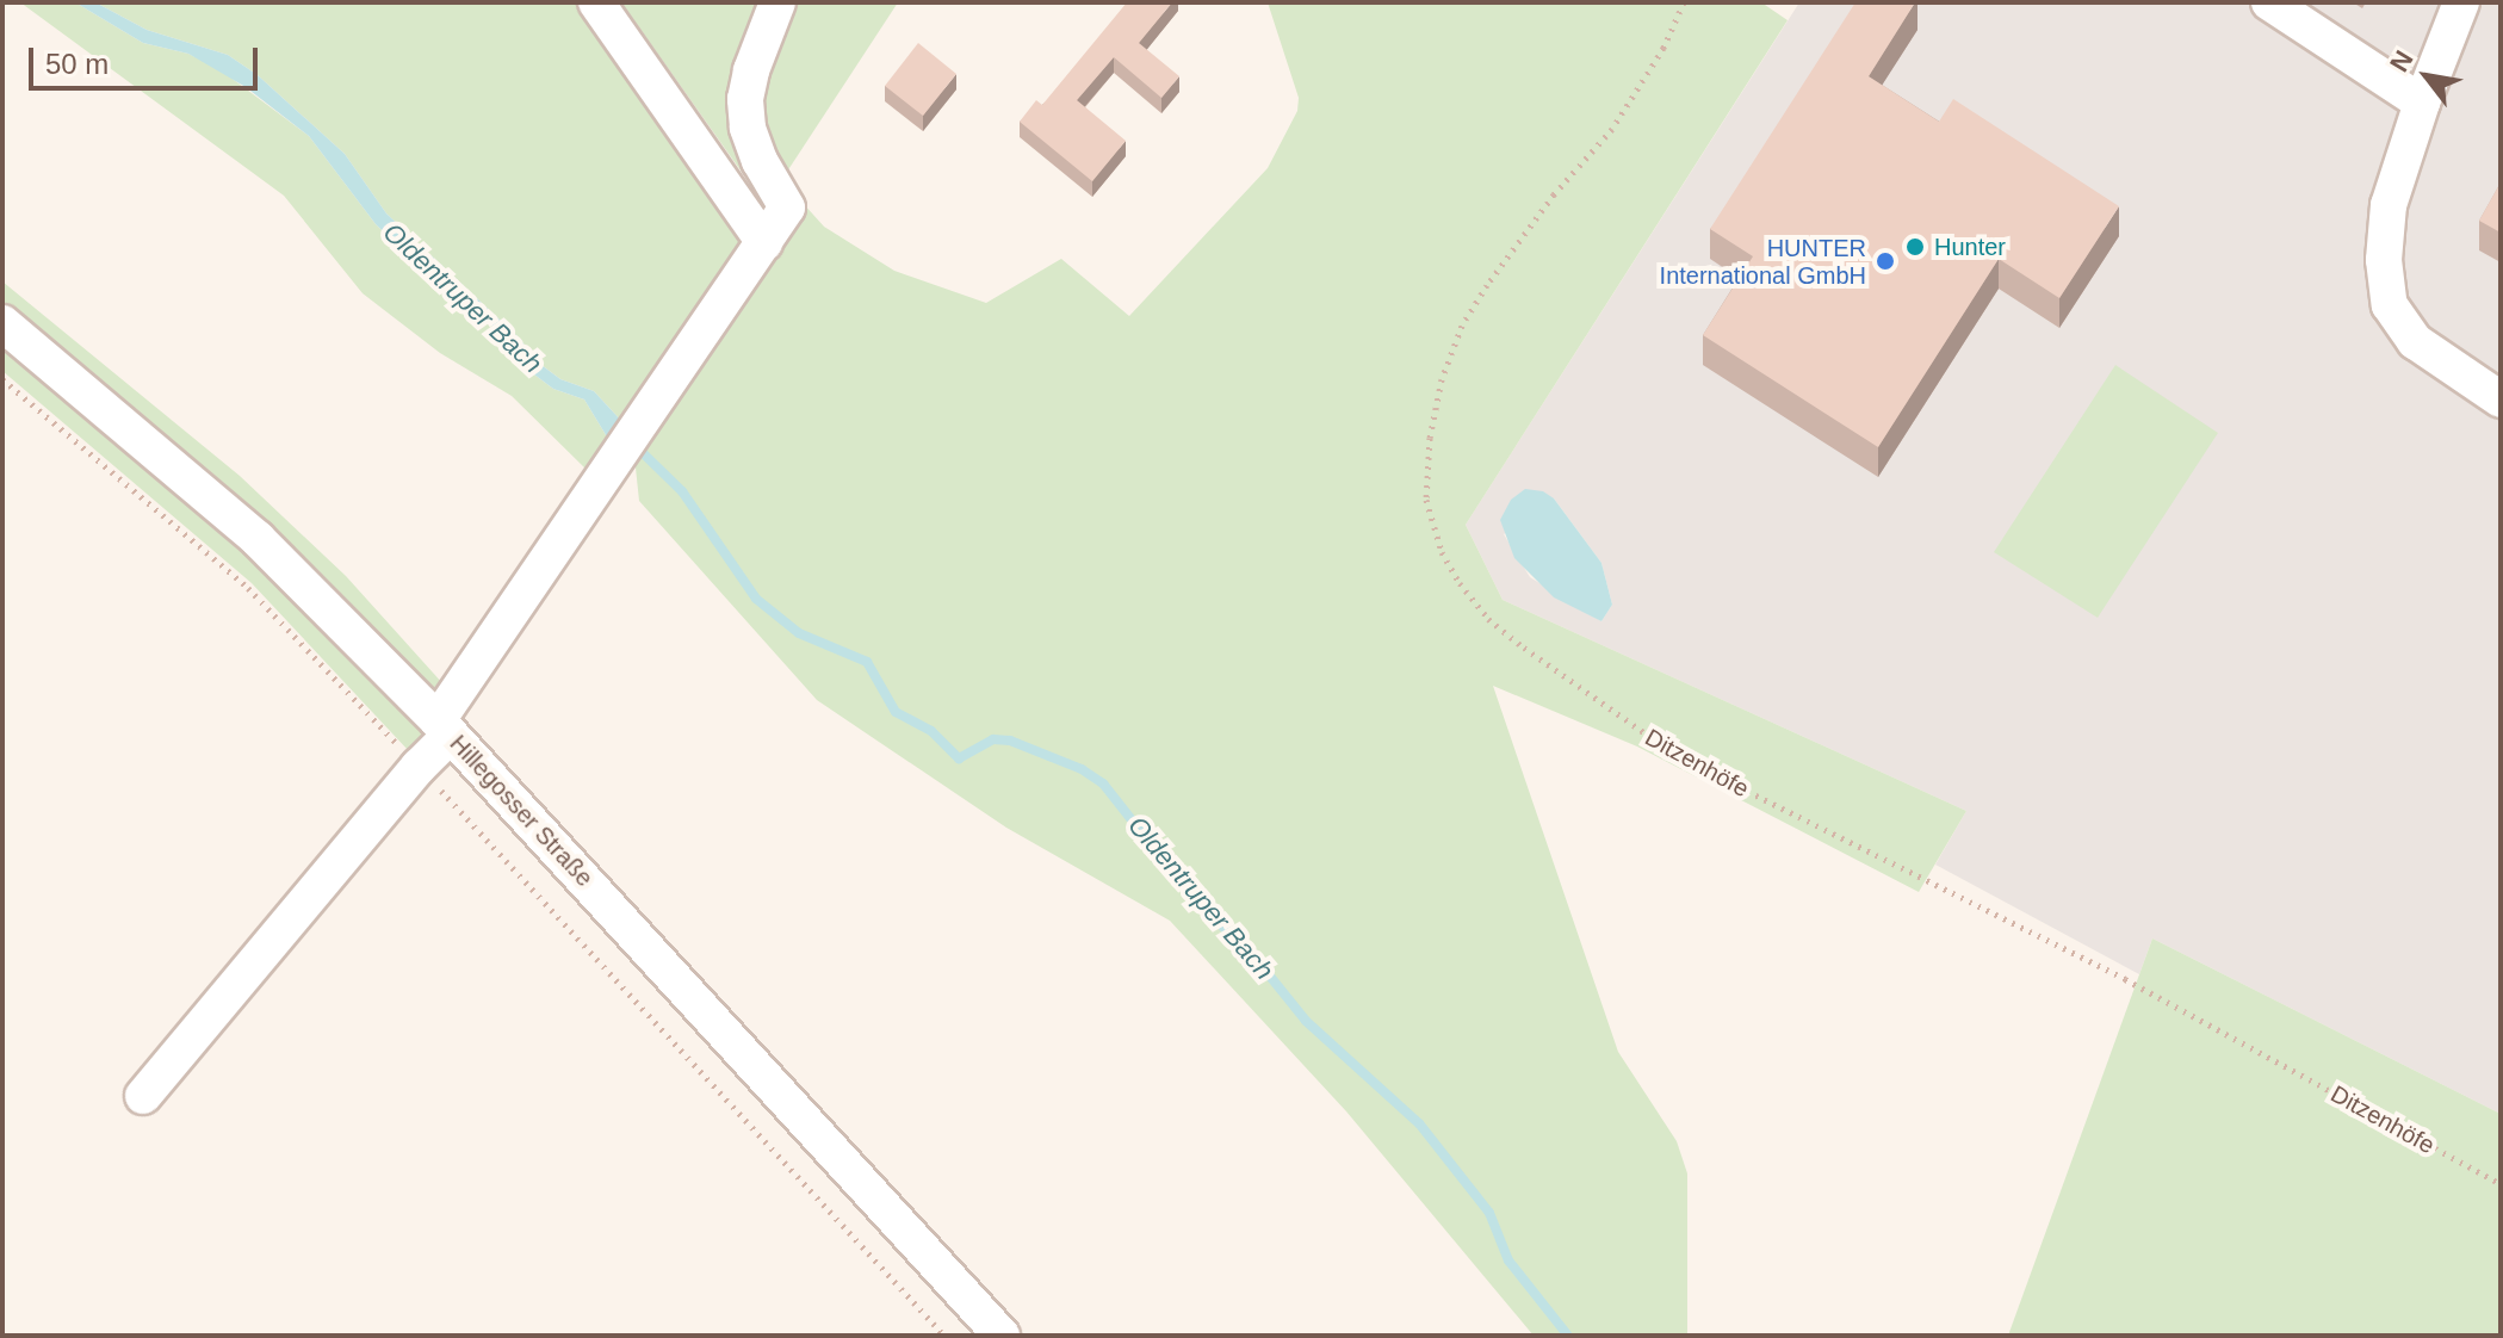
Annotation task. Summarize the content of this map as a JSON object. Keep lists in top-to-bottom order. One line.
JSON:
{"streets":{"street":["Hillegosser Straße"],"path":["Ditzenhöfe"]},"water":["Oldentruper Bach"],"places":["Hunter","HUNTER International GmbH"],"scale_bar":"50 m","north":"top left"}
